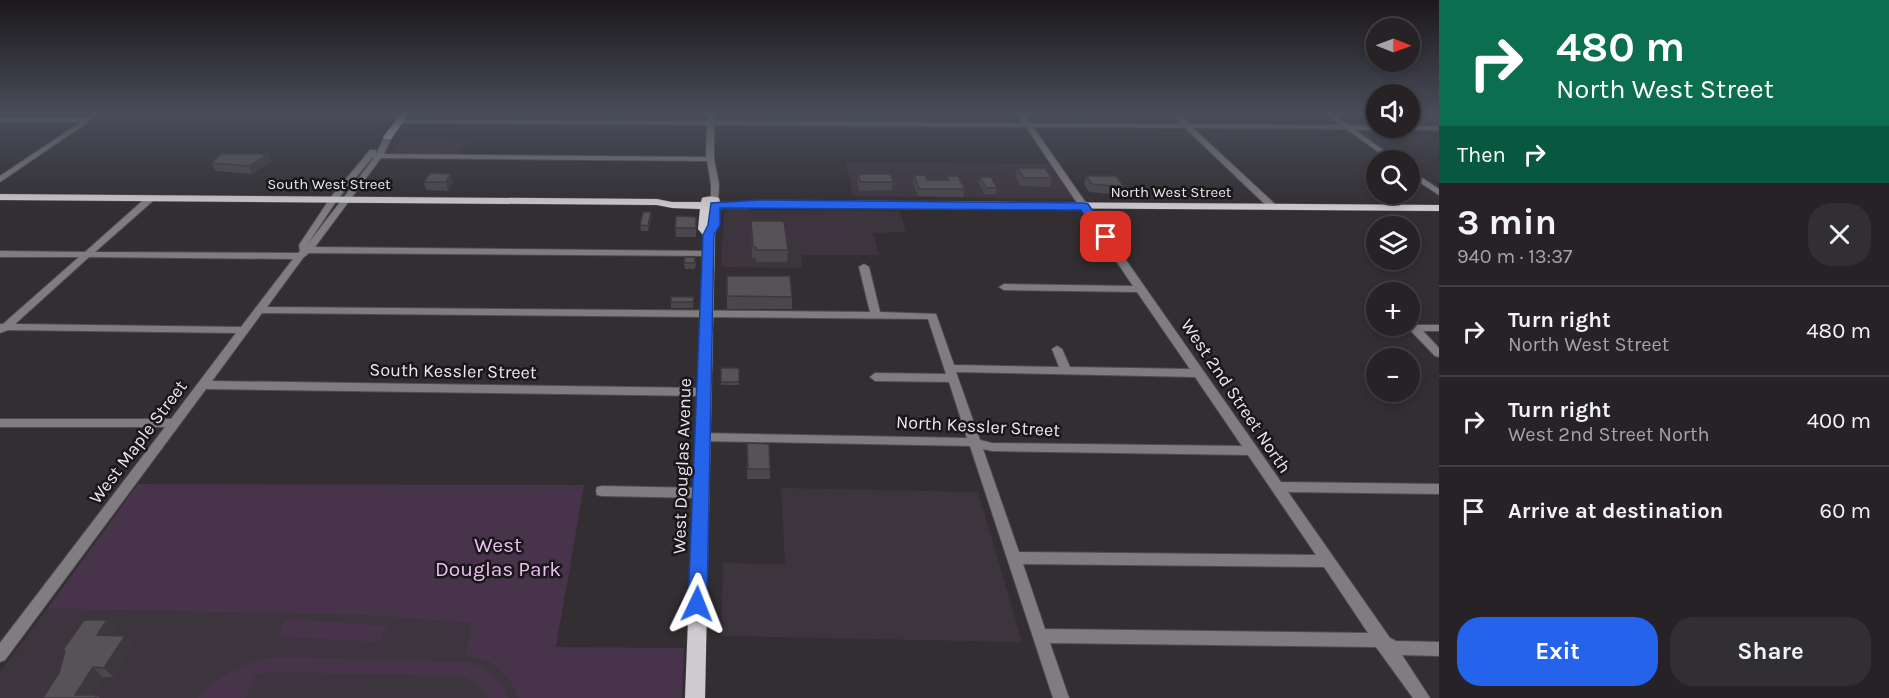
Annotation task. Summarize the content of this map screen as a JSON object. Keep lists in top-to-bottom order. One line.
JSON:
{"streets":{"main road":["South West Street","North West Street","West Douglas Avenue"],"street":["South Kessler Street","West 2nd Street North","North Kessler Street","West Maple Street"]},"crossings":[["South West Street","North West Street"],["South West Street","West Maple Street"],["South West Street","West Douglas Avenue"],["North West Street","West 2nd Street North"],["North West Street","West Douglas Avenue"],["South Kessler Street","West Maple Street"],["South Kessler Street","West Douglas Avenue"],["West 2nd Street North","North Kessler Street"],["North Kessler Street","West Douglas Avenue"]],"parks":["West Douglas Park"],"north":"right","page":{"turn":["480 m","North West Street"],"map_buttons":["+","−"],"then":"Then","heading":["3 min","940 m · 13:37"],"list":[{"name":"Turn right","note":"North West Street","value":"480 m"},{"name":"Turn right","note":"West 2nd Street North","value":"400 m"},{"name":"Arrive at destination","value":"60 m"}],"buttons":["Exit","Share"]}}
